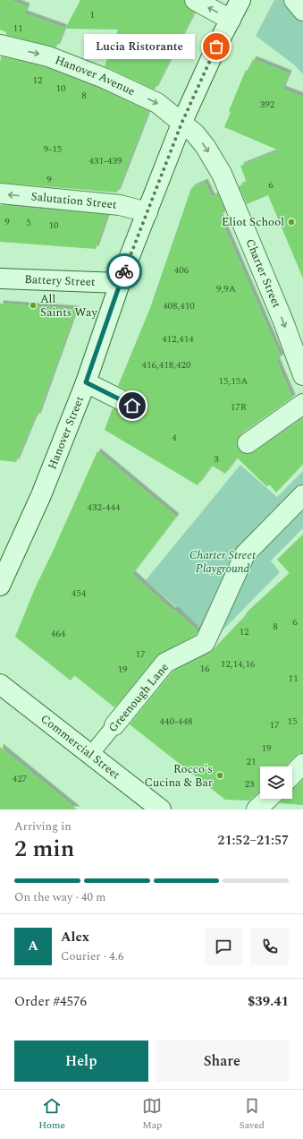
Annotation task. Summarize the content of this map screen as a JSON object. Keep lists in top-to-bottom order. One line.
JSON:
{"streets":{"street":["Hanover Avenue","Salutation Street","Charter Street","Battery Street","Hanover Street","Greenough Lane","Commercial Street"]},"crossings":[["Hanover Avenue","Charter Street"],["Hanover Avenue","Hanover Street"],["Salutation Street","Hanover Street"],["Charter Street","Hanover Street"],["Battery Street","Hanover Street"],["Greenough Lane","Commercial Street"]],"one_way":["Hanover Avenue","Salutation Street","Charter Street"],"parks":["Charter Street Playground"],"places":["Lucia Ristorante","Eliot School","All Saints Way","Rocco's Cucina & Bar"],"house_numbers":["1","11","12","10","8","392","9-15","431-439","9","6","9","5","10","406","9,9A","408,410","412,414","416,418,420","15,15A","17R","4","3","432-444","454","6","8","12","464","17","12,14,16","16","19","11","440-448","15","17","19","21","427","23"],"page":{"bubble":"Lucia Ristorante","heading":["2 min","Arriving in","21:52–21:57"],"panel":["Alex","Courier · 4.6","Order #4576","$39.41"],"bar":"On the way · 40 m","round":"A","buttons":["Help","Share"],"tabs":["Home","Map","Saved"]}}
